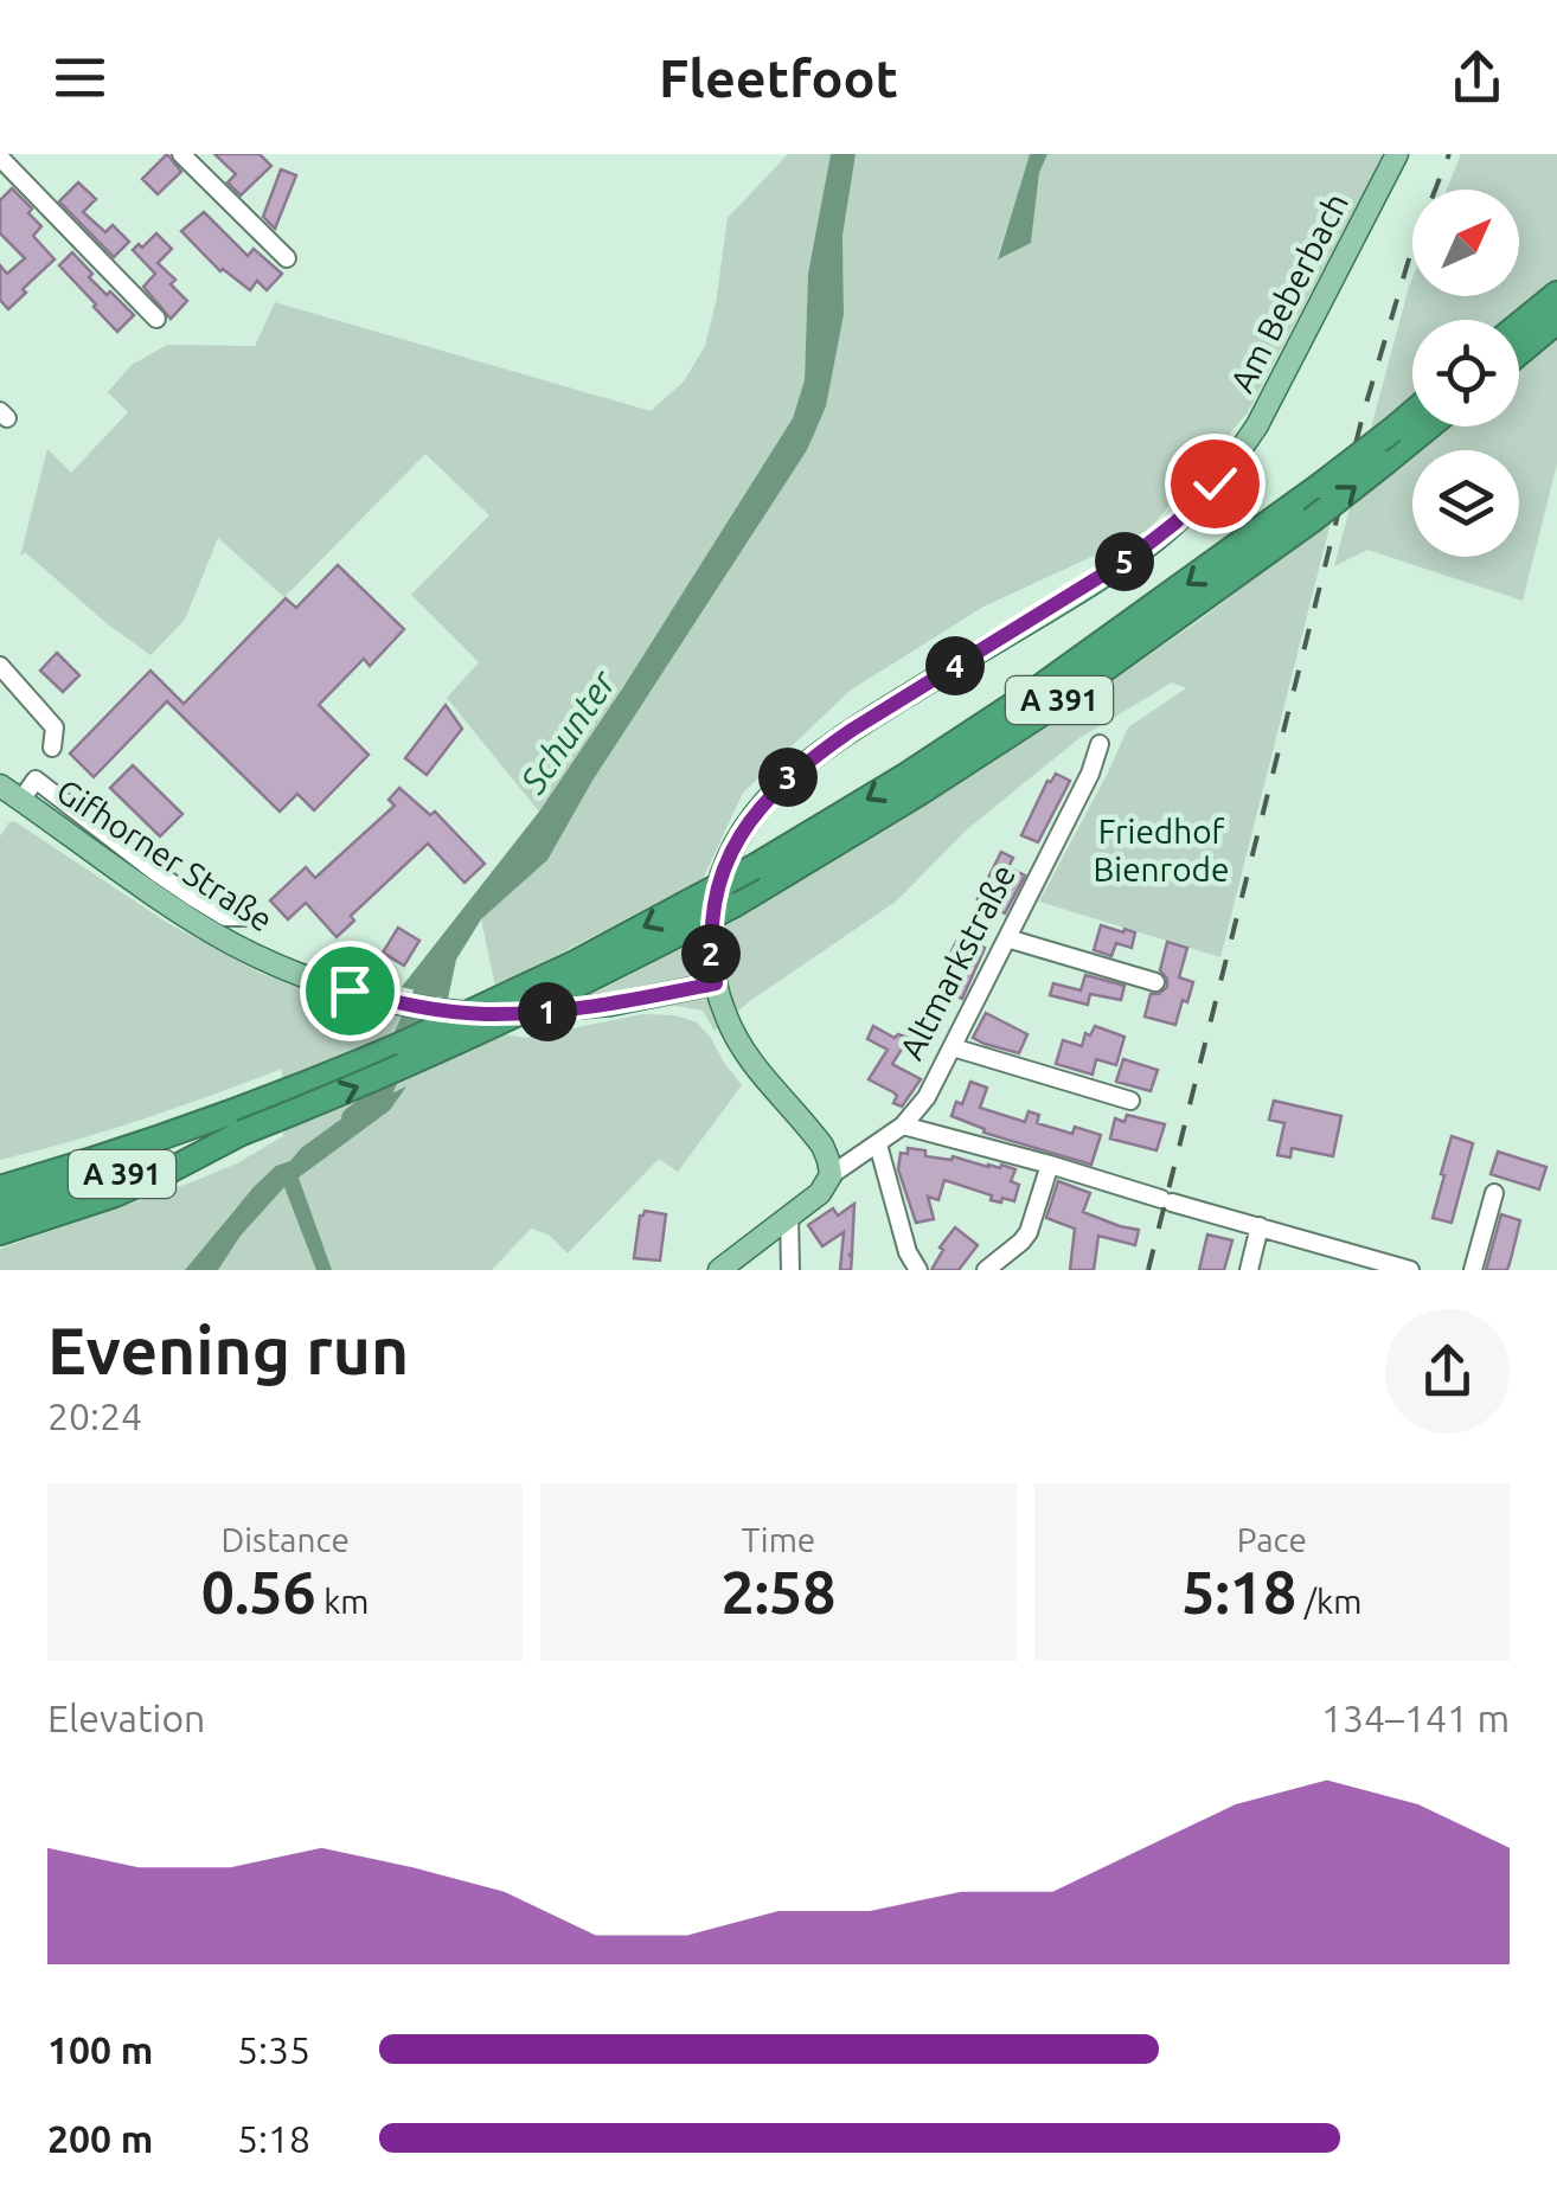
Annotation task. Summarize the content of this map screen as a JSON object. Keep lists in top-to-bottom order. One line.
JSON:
{"streets":{"highway":["A 391"],"main road":["Am Beberbach","Gifhorner Straße","Altmarkstraße"]},"crossings":[["Am Beberbach","Gifhorner Straße"]],"water":["Schunter"],"parks":["Friedhof Bienrode"],"north":"top right","page":{"header":"Fleetfoot","pins":["5","4","3","2","1"],"heading":["Evening run","20:24"],"stats":[["Distance","0.56 km"],["Time","2:58"],["Pace","5:18 /km"]],"chart":["Elevation","134–141 m"],"list":[{"name":"100 m","note":"5:35"},{"name":"200 m","note":"5:18"}]}}
